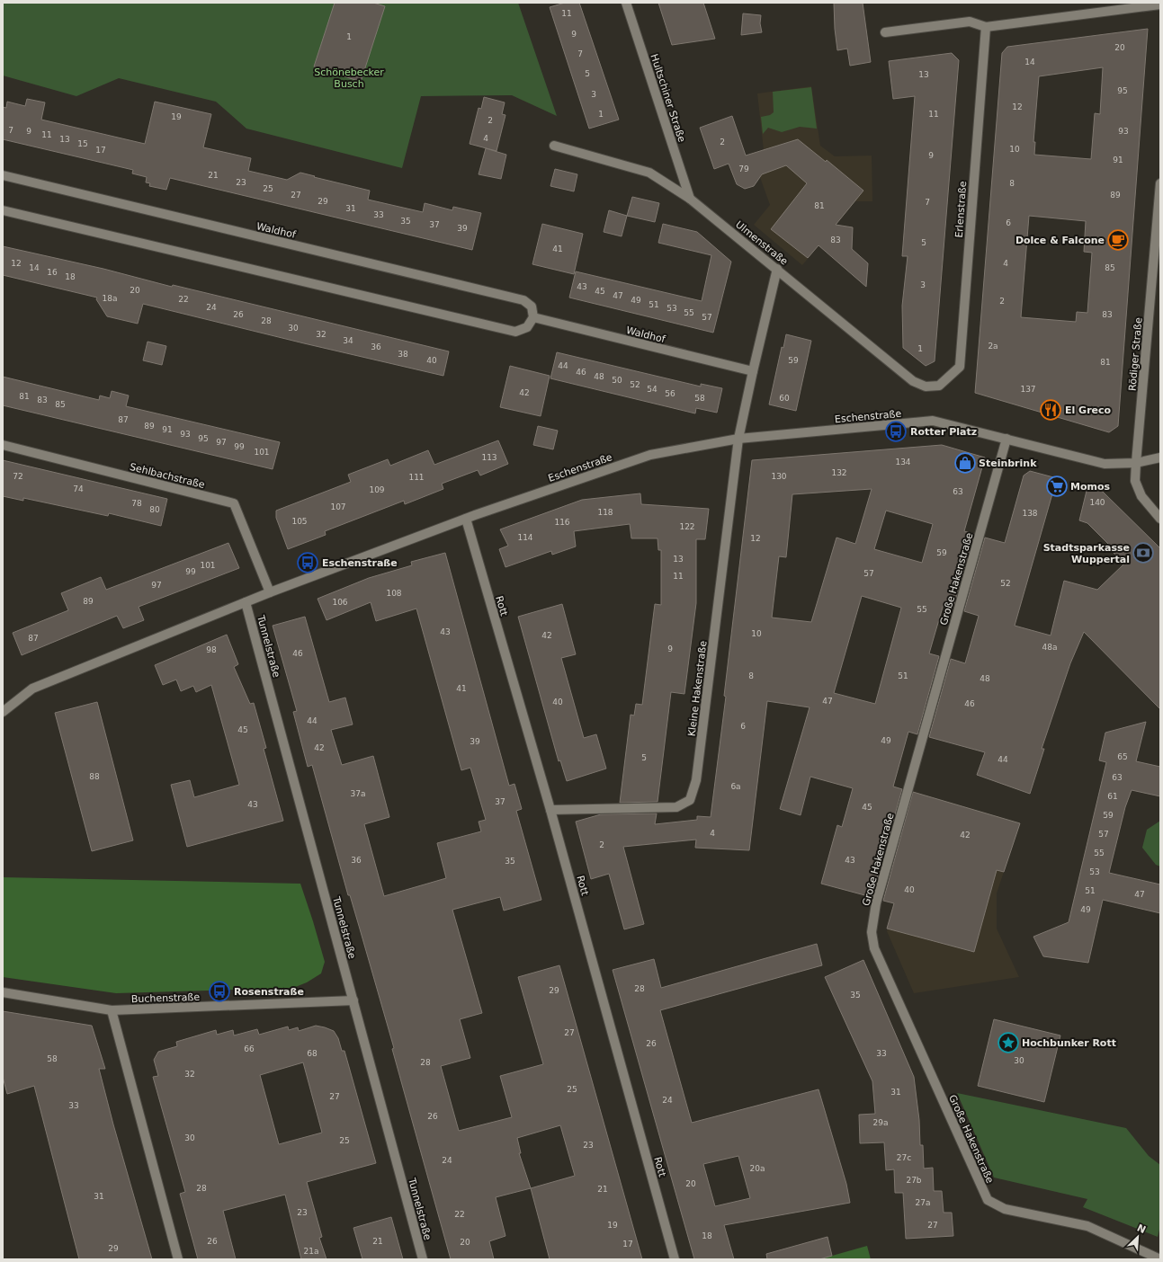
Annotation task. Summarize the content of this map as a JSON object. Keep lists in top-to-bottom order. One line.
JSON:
{"streets":{"street":["Hultschiner Straße","Erlenstraße","Waldhof","Ulmenstraße","Rödiger Straße","Eschenstraße","Sehlbachstraße","Große Hakenstraße","Rott","Tunnelstraße","Kleine Hakenstraße","Buchenstraße"]},"crossings":[["Hultschiner Straße","Ulmenstraße"],["Erlenstraße","Ulmenstraße"],["Rödiger Straße","Eschenstraße"],["Eschenstraße","Sehlbachstraße"],["Eschenstraße","Große Hakenstraße"],["Eschenstraße","Rott"],["Eschenstraße","Tunnelstraße"],["Eschenstraße","Kleine Hakenstraße"],["Rott","Kleine Hakenstraße"],["Tunnelstraße","Buchenstraße"]],"parks":["Schönebecker Busch"],"places":{"cafe":["Dolce & Falcone"],"restaurant":["El Greco"],"bus stop":["Rotter Platz","Eschenstraße","Rosenstraße"],"shop":["Steinbrink"],"supermarket":["Momos"],"bank":["Stadtsparkasse Wuppertal"],"place":["Hochbunker Rott"]},"house_numbers":["11","9","1","20","7","14","5","13","95","3","12","1","11","19","2","7","9","93","11","4","13","2","15","10","17","9","91","79","21","23","8","25","27","89","29","7","81","31","33","35","6","37","39","83","5","41","12","4","14","85","16","18","3","43","20","45","47","18a","22","49","2","51","24","53","55","26","83","57","28","30","32","34","2a","36","1","38","40","59","81","44","46","48","50","52","54","137","42","56","81","58","60","83","85","87","89","91","93","95","97","99","101","113","134","132","72","130","111","74","109","63","140","78","107","80","118","138","105","116","122","114","12","59","13","101","99","57","11","52","97","108","89","106","55","43","10","42","87","48a","9","98","46","8","51","48","41","47","40","46","44","6","45","49","39","42","65","5","44","88","63","6a","37a","61","37","43","45","59","4","57","42","2","55","36","43","35","53","40","51","47","49","28","29","35","27","26","66","68","33","58","30","28","32","25","31","27","24","33","26","29a","30","25","23","27c","24","20a","27b","20","28","21","31","27a","23","22","19","27","18","26","21","20","17","29","21a"],"north":"top right"}
